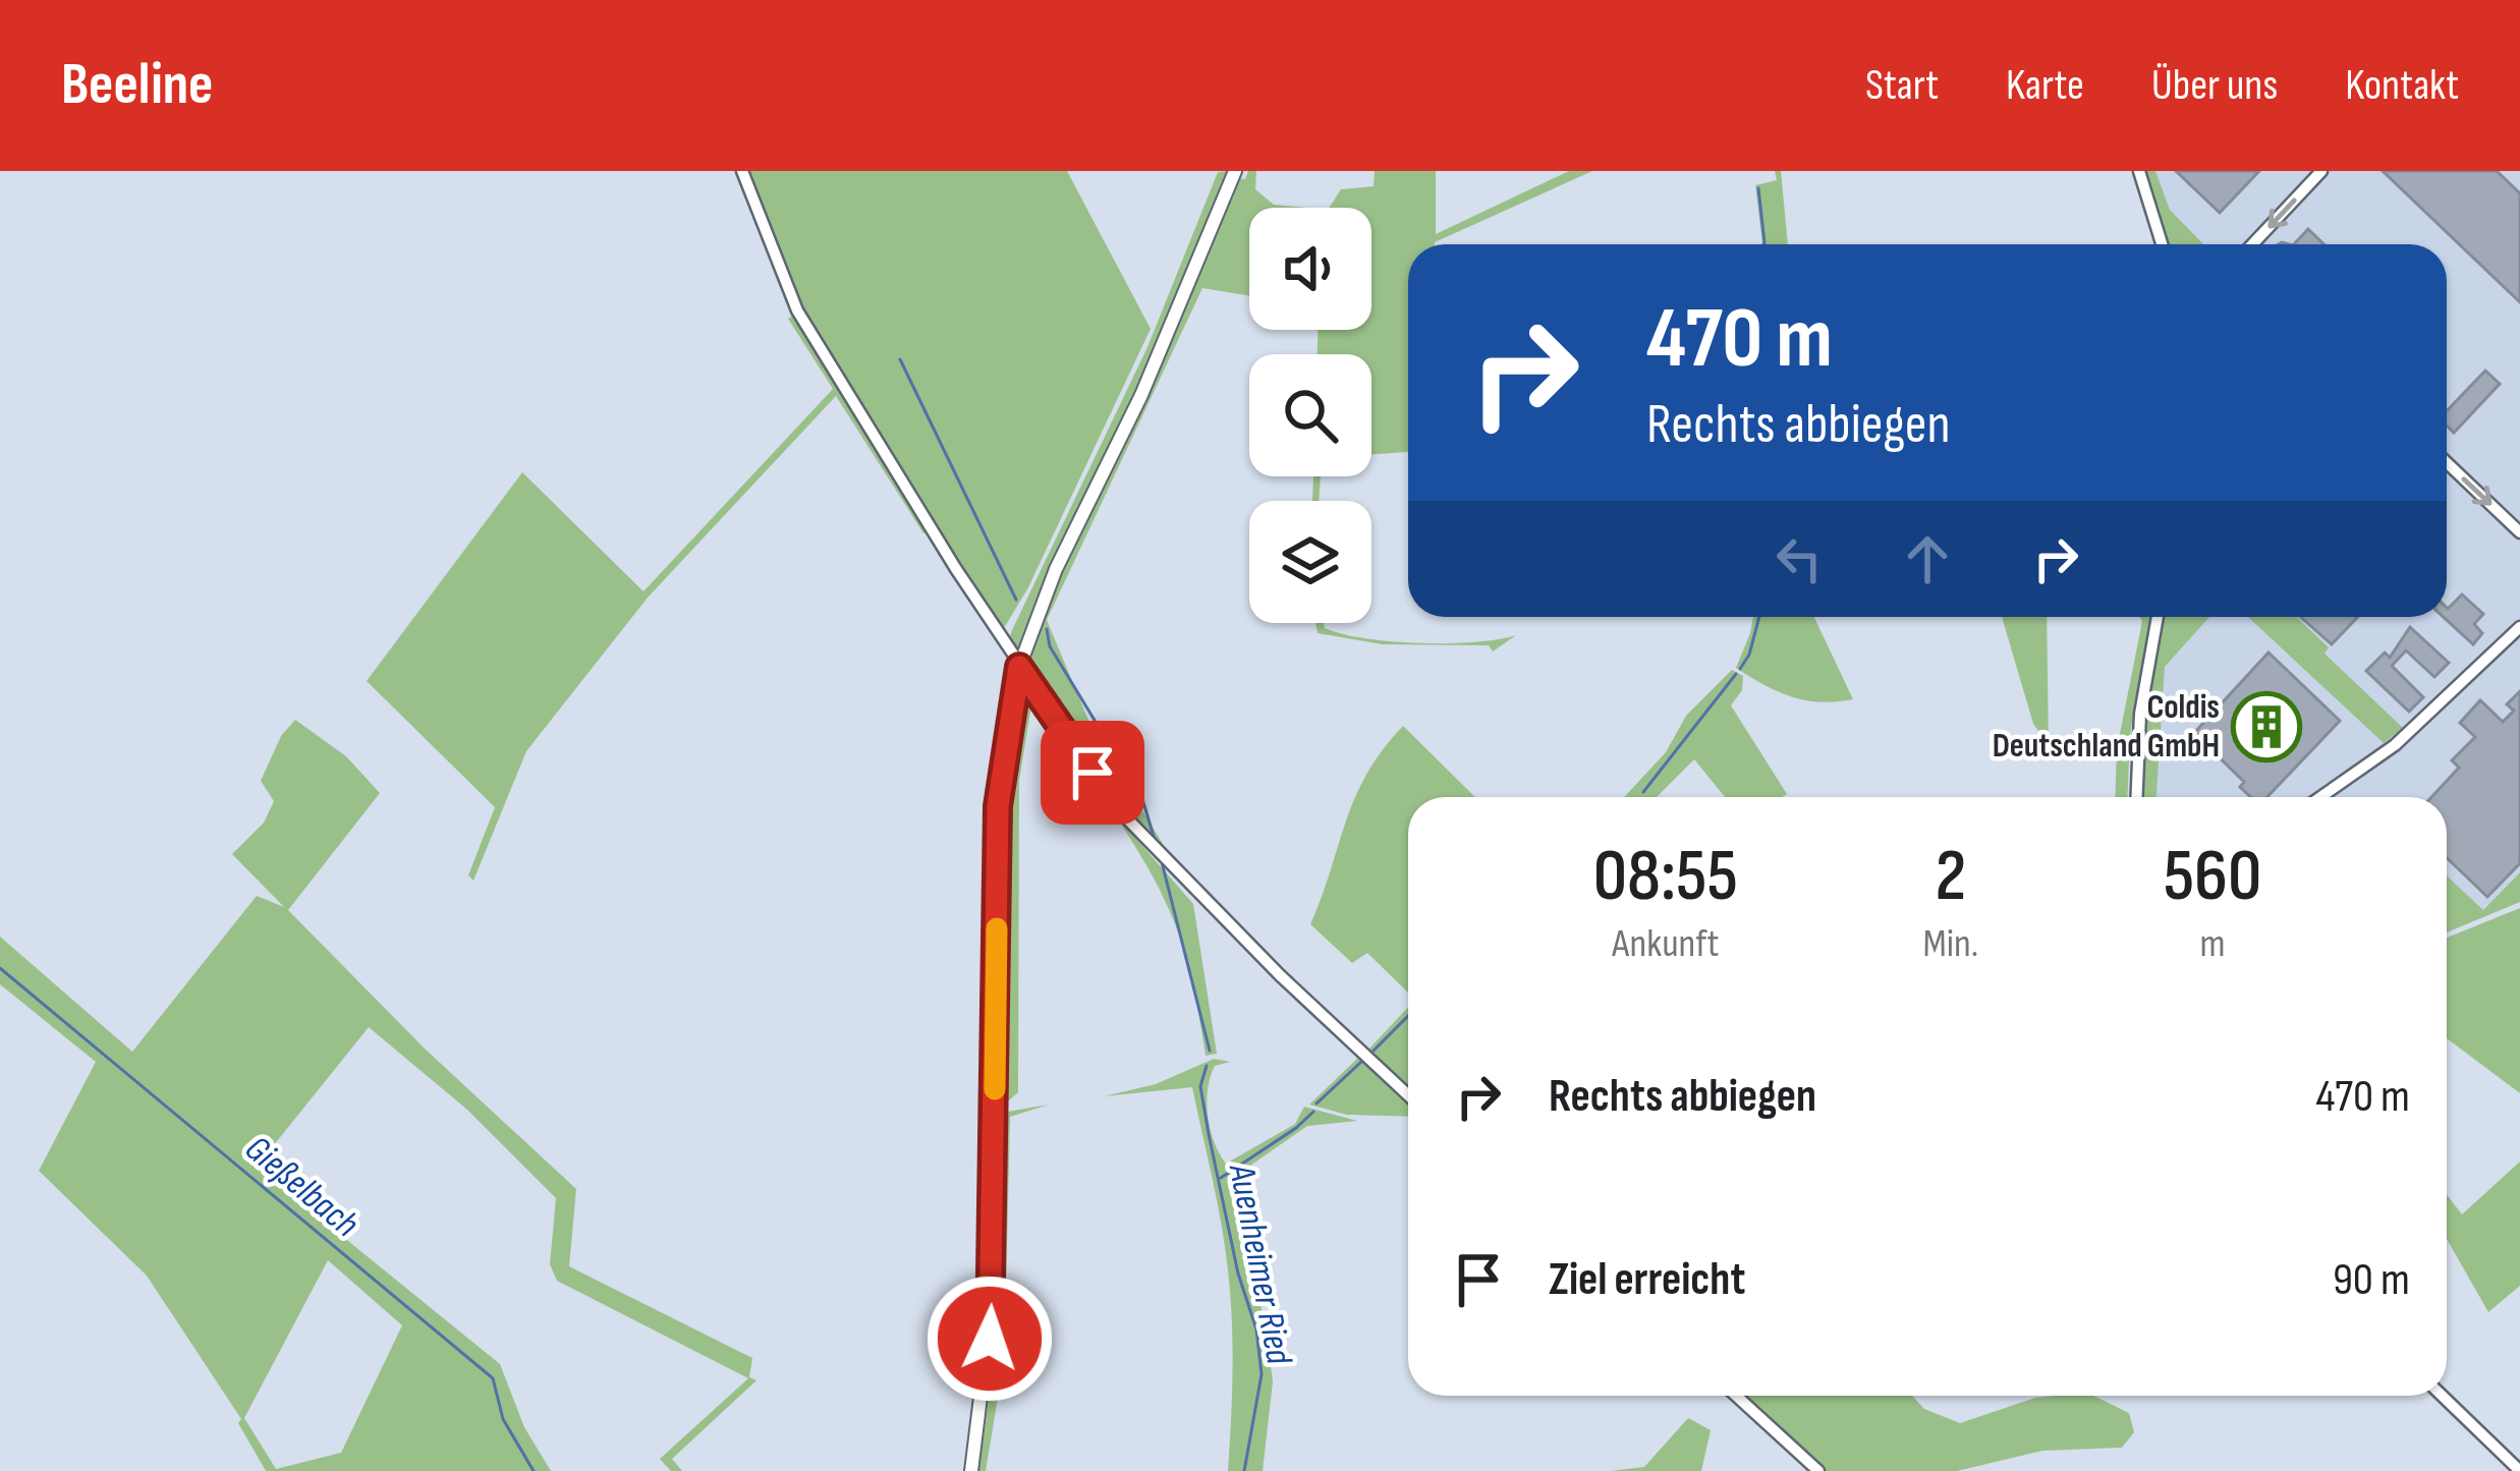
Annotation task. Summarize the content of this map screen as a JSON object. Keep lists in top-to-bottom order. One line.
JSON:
{"water":["Gießelbach","Auenheimer Ried"],"places":{"building":["Coldis Deutschland GmbH"]},"page":{"header":"Beeline","nav":["Start","Karte","Über uns","Kontakt"],"turn":["470 m","Rechts abbiegen"],"eta":["08:55","Ankunft","2","Min.","560","m"],"list":[{"name":"Rechts abbiegen","value":"470 m"},{"name":"Ziel erreicht","value":"90 m"}]}}
